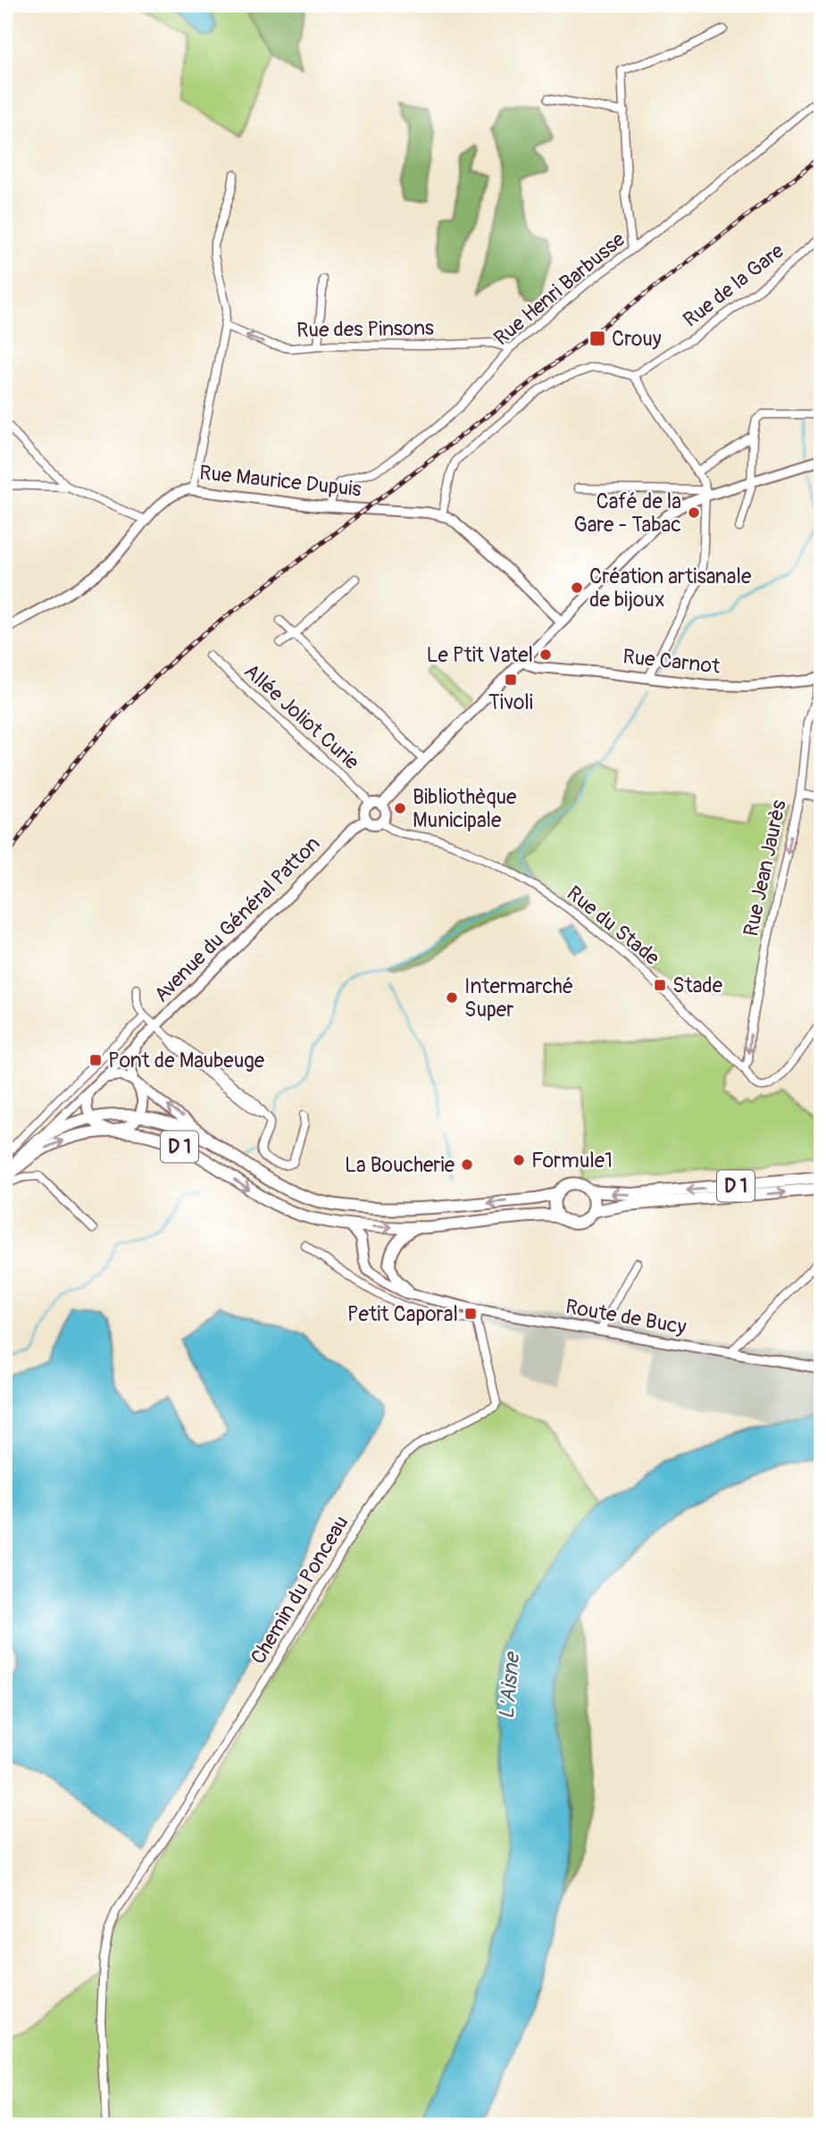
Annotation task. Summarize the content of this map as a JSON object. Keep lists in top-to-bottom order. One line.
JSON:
{"streets":{"main road":["Rue Maurice Dupuis","Rue Carnot","Avenue du Général Patton","D 1","Route de Bucy"],"street":["Rue de la Gare","Rue Henri Barbusse","Rue des Pinsons","Allée Joliot Curie","Rue Jean Jaurès","Rue du Stade","Chemin du Ponceau"]},"crossings":[["Rue Henri Barbusse","Rue des Pinsons"],["Rue Henri Barbusse","Rue Maurice Dupuis"],["Rue Carnot","Rue Jean Jaurès"],["Allée Joliot Curie","Avenue du Général Patton"],["Allée Joliot Curie","Rue du Stade"],["Rue Jean Jaurès","Rue du Stade"],["Avenue du Général Patton","Rue du Stade"],["Avenue du Général Patton","D 1"],["D 1","Route de Bucy"],["Route de Bucy","Chemin du Ponceau"]],"one_way":["Rue Jean Jaurès"],"water":["L'Aisne"],"places":{"transit":["Crouy","Tivoli","Stade","Pont de Maubeuge","Petit Caporal"],"other":["Café de la Gare - Tabac","Création artisanale de bijoux","Le Ptit Vatel","Bibliothèque Municipale","Intermarché Super","Formule1","La Boucherie"]}}
